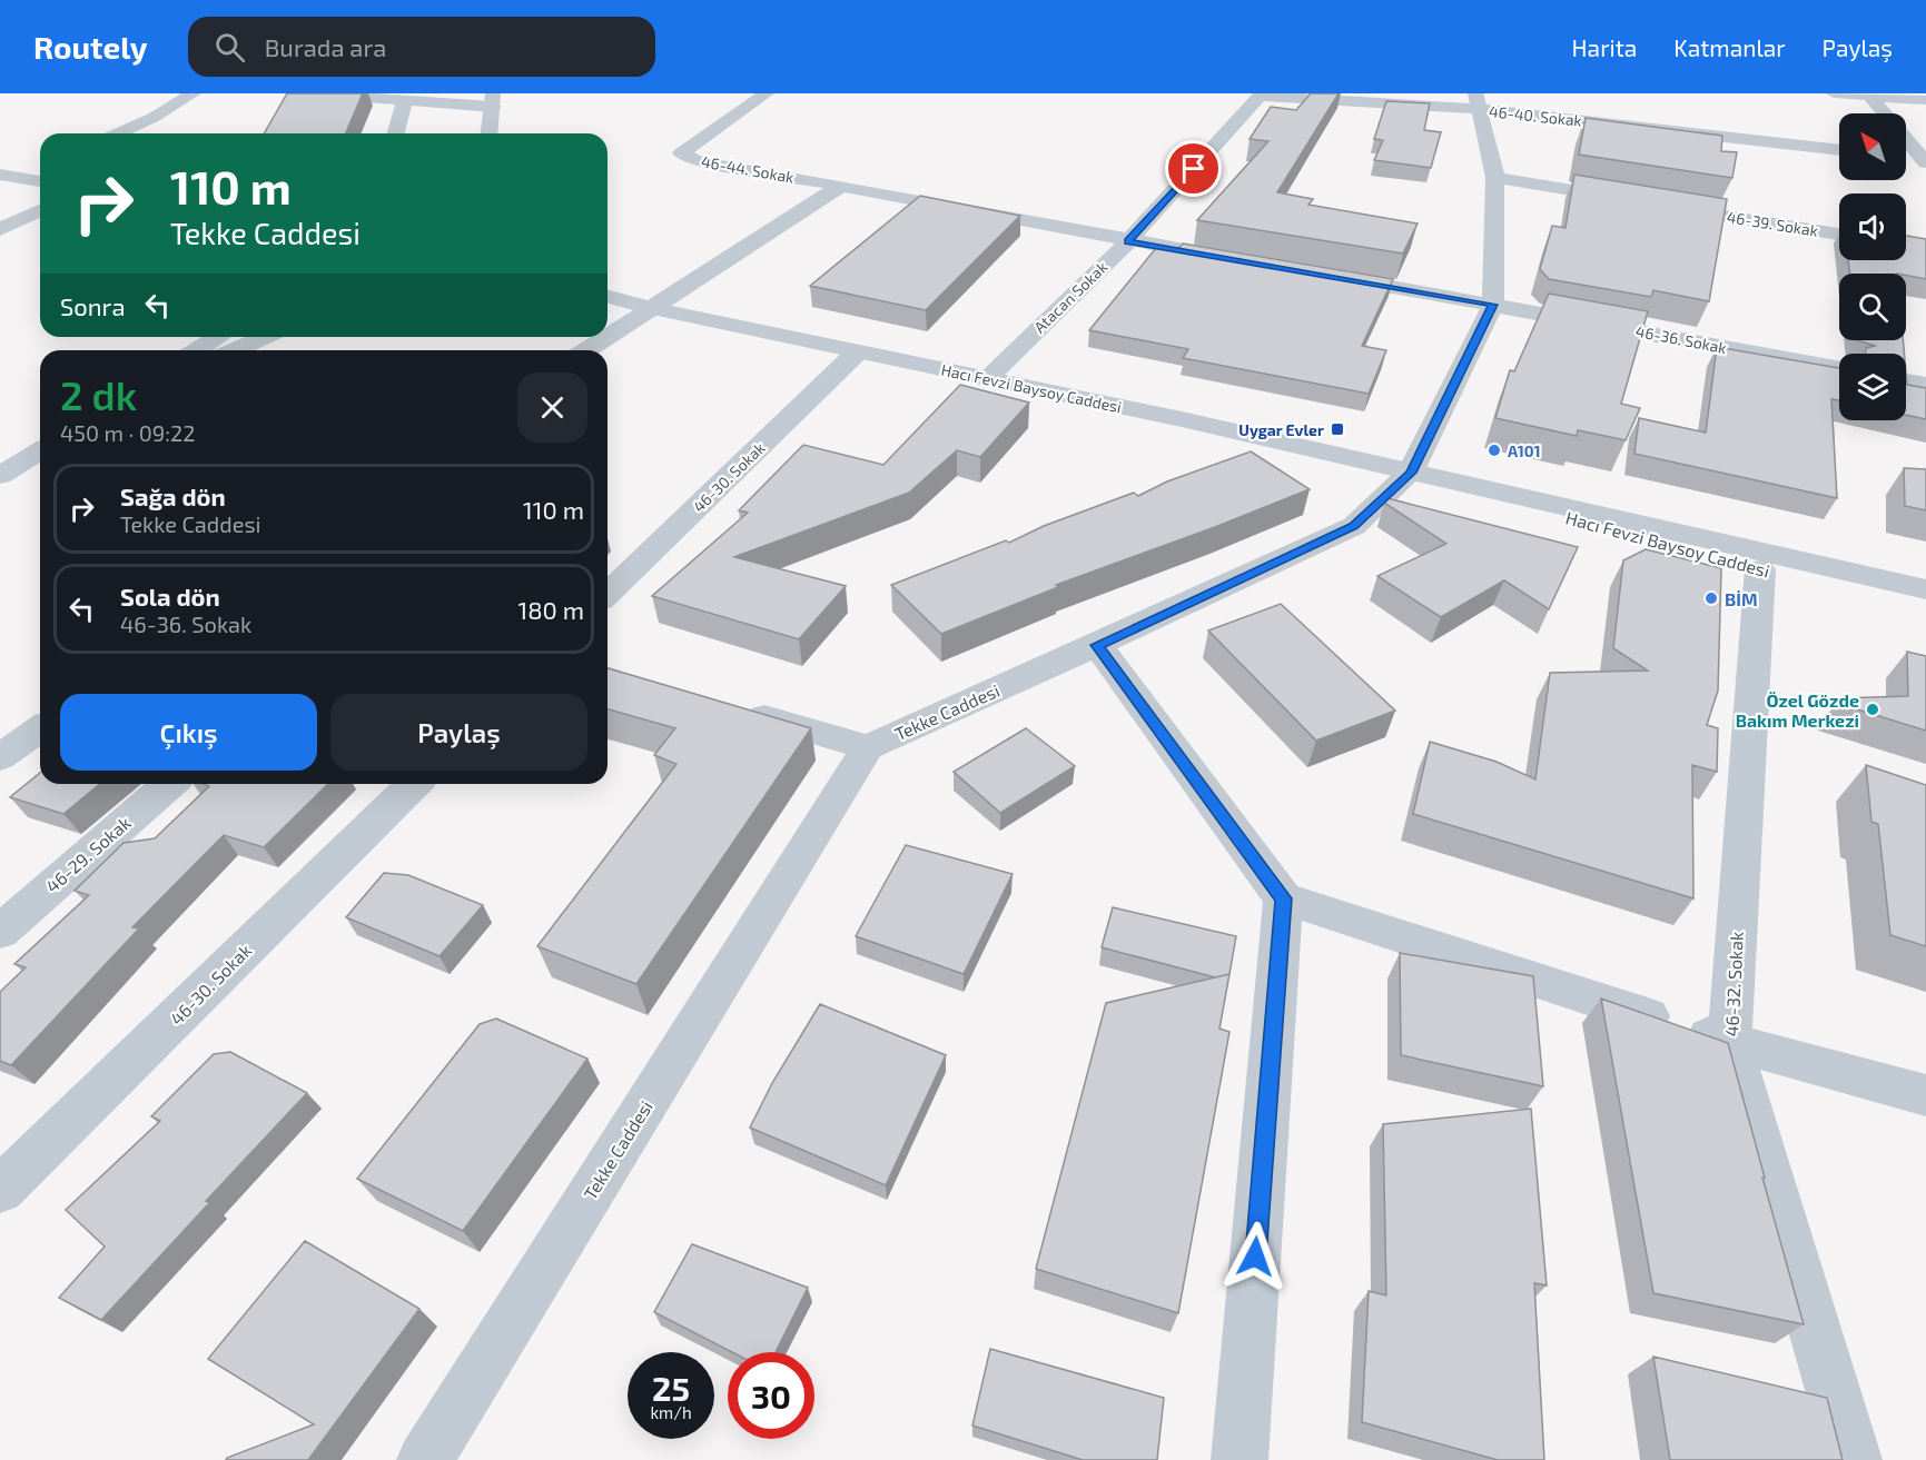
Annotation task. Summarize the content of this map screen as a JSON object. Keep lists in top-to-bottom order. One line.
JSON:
{"streets":{"street":["46-40. Sokak","46-44. Sokak","46-39. Sokak","Atacan Sokak","46-36. Sokak","Hacı Fevzi Baysoy Caddesi","46-30. Sokak","Tekke Caddesi","46-29. Sokak","46-32. Sokak"]},"crossings":[["46-40. Sokak","Atacan Sokak"],["46-40. Sokak","Tekke Caddesi"],["46-39. Sokak","Tekke Caddesi"],["Atacan Sokak","Hacı Fevzi Baysoy Caddesi"],["46-36. Sokak","Tekke Caddesi"],["Hacı Fevzi Baysoy Caddesi","46-30. Sokak"],["Hacı Fevzi Baysoy Caddesi","Tekke Caddesi"],["Hacı Fevzi Baysoy Caddesi","46-32. Sokak"]],"places":{"transit":["Uygar Evler"],"other":["A101","BİM","Özel Gözde Bakım Merkezi"]},"north":"top left","page":{"header":"Routely","search":"Burada ara","nav":["Harita","Katmanlar","Paylaş"],"turn":["110 m","Tekke Caddesi"],"then":"Sonra","heading":["2 dk","450 m · 09:22"],"list":[{"name":"Sağa dön","note":"Tekke Caddesi","value":"110 m"},{"name":"Sola dön","note":"46-36. Sokak","value":"180 m"}],"buttons":["Çıkış","Paylaş"],"speed":"25 km/h","limit":"30"}}
